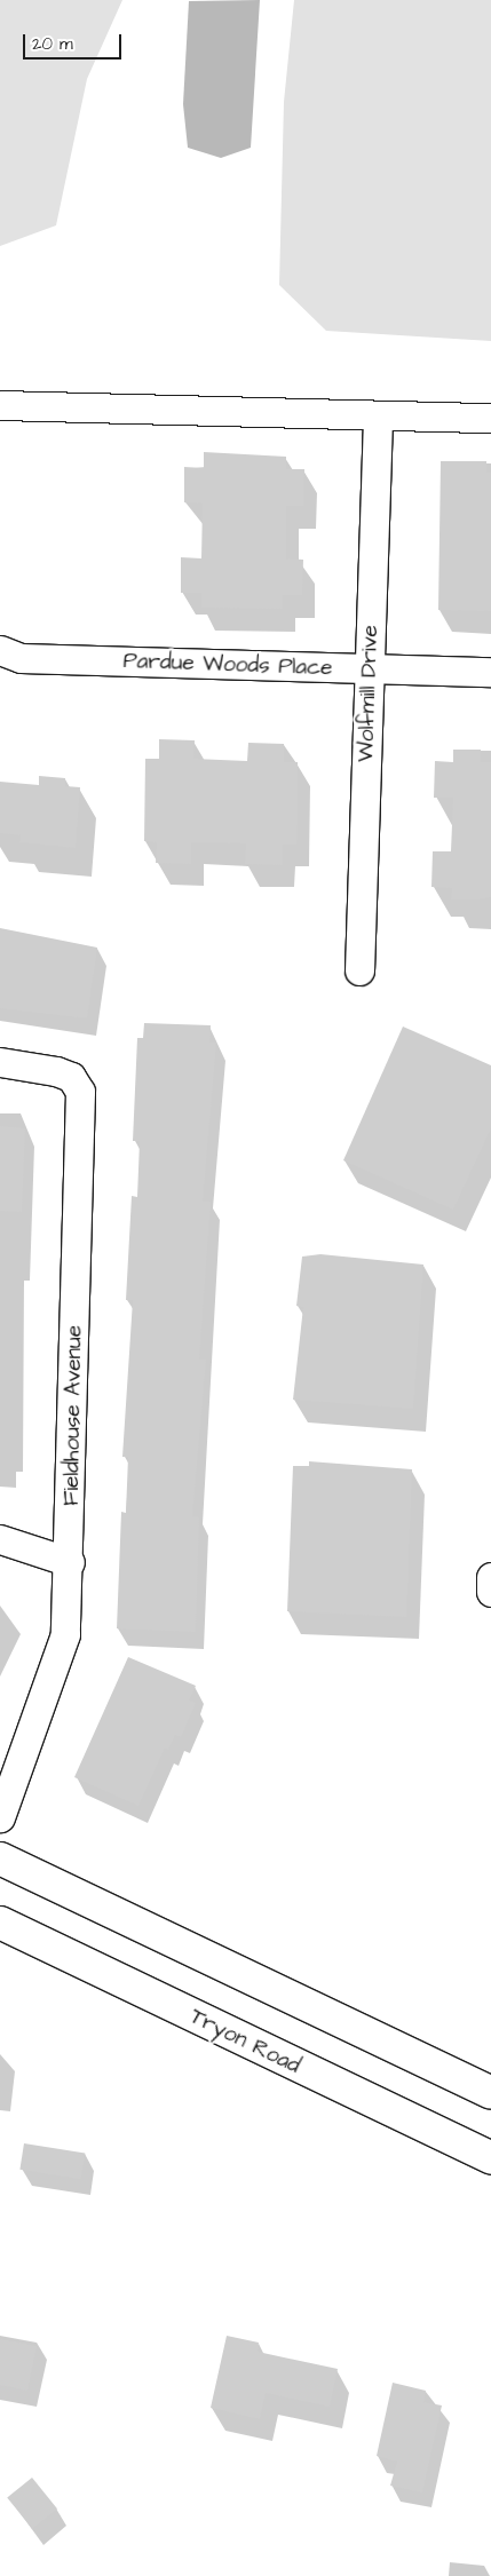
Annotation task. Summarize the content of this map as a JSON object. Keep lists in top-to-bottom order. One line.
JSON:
{"streets":{"main road":["Tryon Road"],"street":["Pardue Woods Place","Wolfmill Drive","Fieldhouse Avenue"]},"crossings":[["Pardue Woods Place","Wolfmill Drive"]],"scale_bar":"20 m"}
